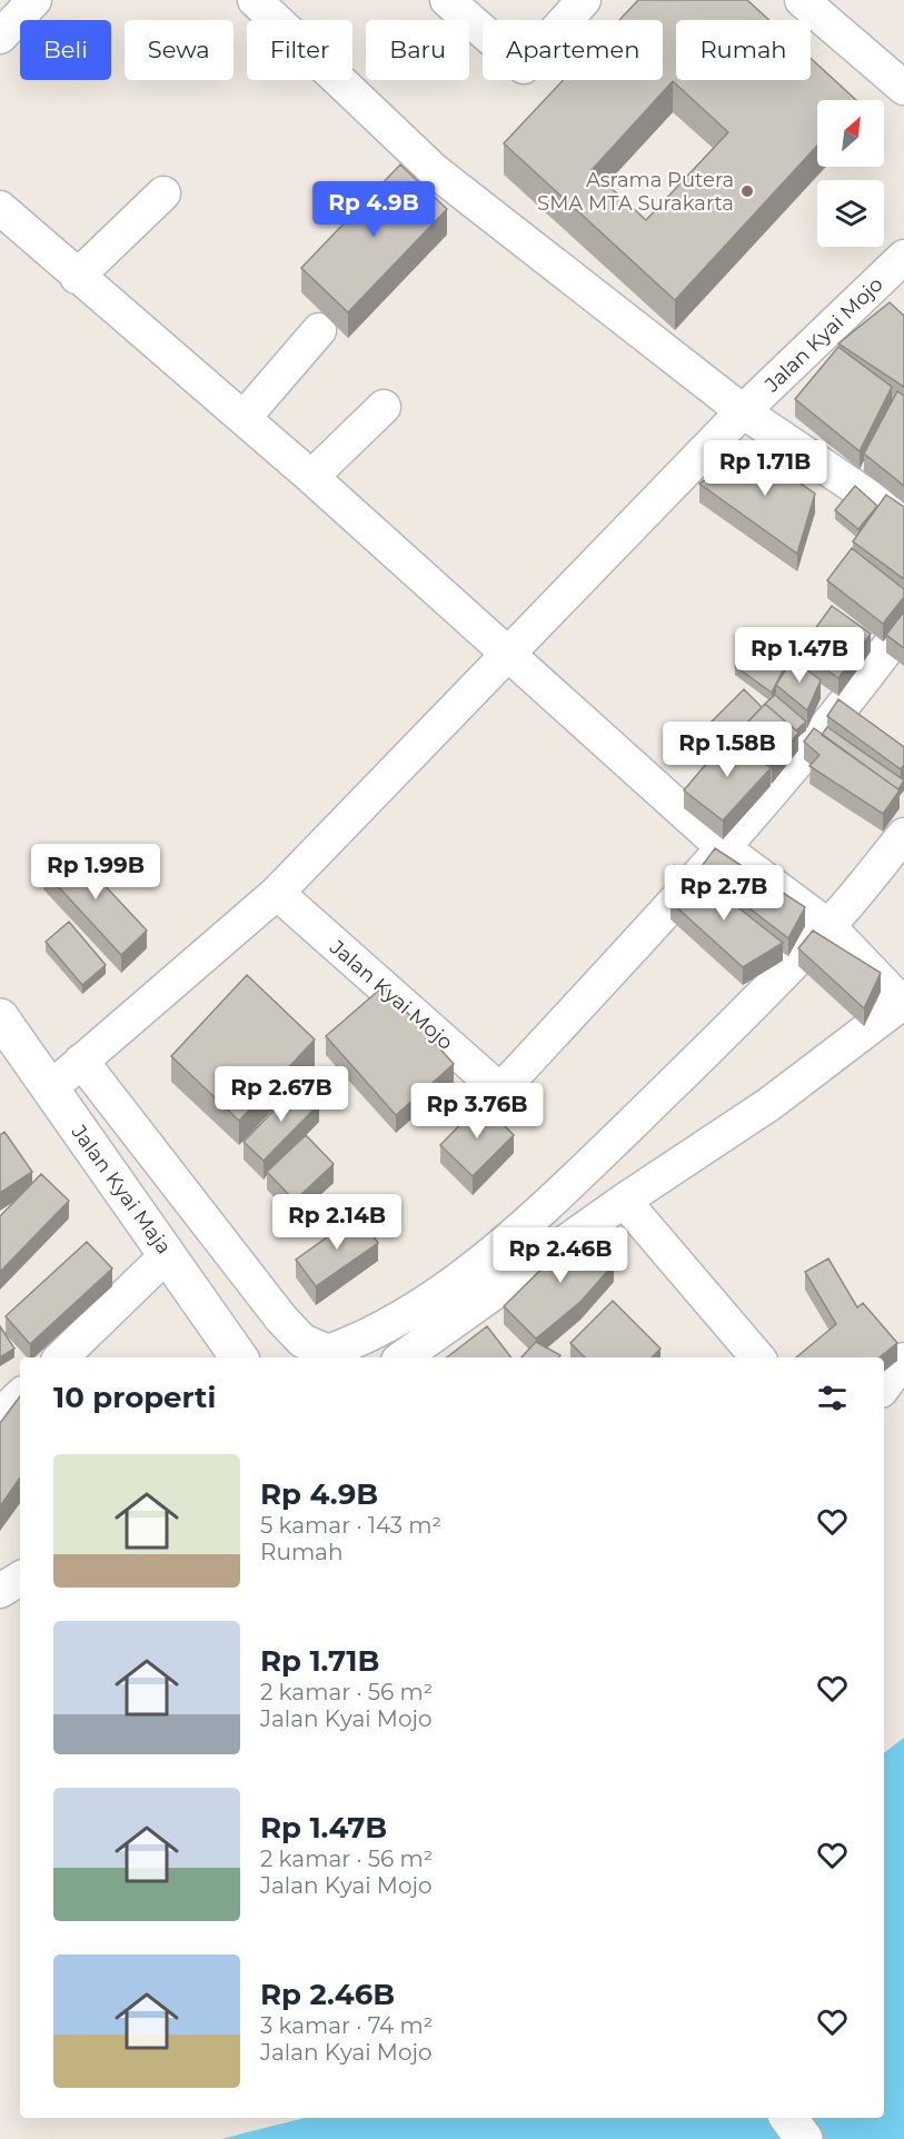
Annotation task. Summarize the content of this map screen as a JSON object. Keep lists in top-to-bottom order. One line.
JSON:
{"streets":{"main road":["Jalan Kyai Maja"],"street":["Jalan Kyai Mojo"]},"crossings":[["Jalan Kyai Mojo","Jalan Kyai Maja"]],"places":["Asrama Putera SMA MTA Surakarta"],"north":"top right","page":{"chip":["Beli","Sewa","Filter","Baru","Apartemen","Rumah"],"price":["Rp 4.9B","Rp 1.71B","Rp 1.47B","Rp 1.58B","Rp 1.99B","Rp 2.7B","Rp 2.67B","Rp 3.76B","Rp 2.14B","Rp 2.46B"],"heading":"10 properti","list":[{"name":"Rp 4.9B","note":"5 kamar · 143 m² · Rumah"},{"name":"Rp 1.71B","note":"2 kamar · 56 m² · Jalan Kyai Mojo"},{"name":"Rp 1.47B","note":"2 kamar · 56 m² · Jalan Kyai Mojo"},{"name":"Rp 2.46B","note":"3 kamar · 74 m² · Jalan Kyai Mojo"}]}}
